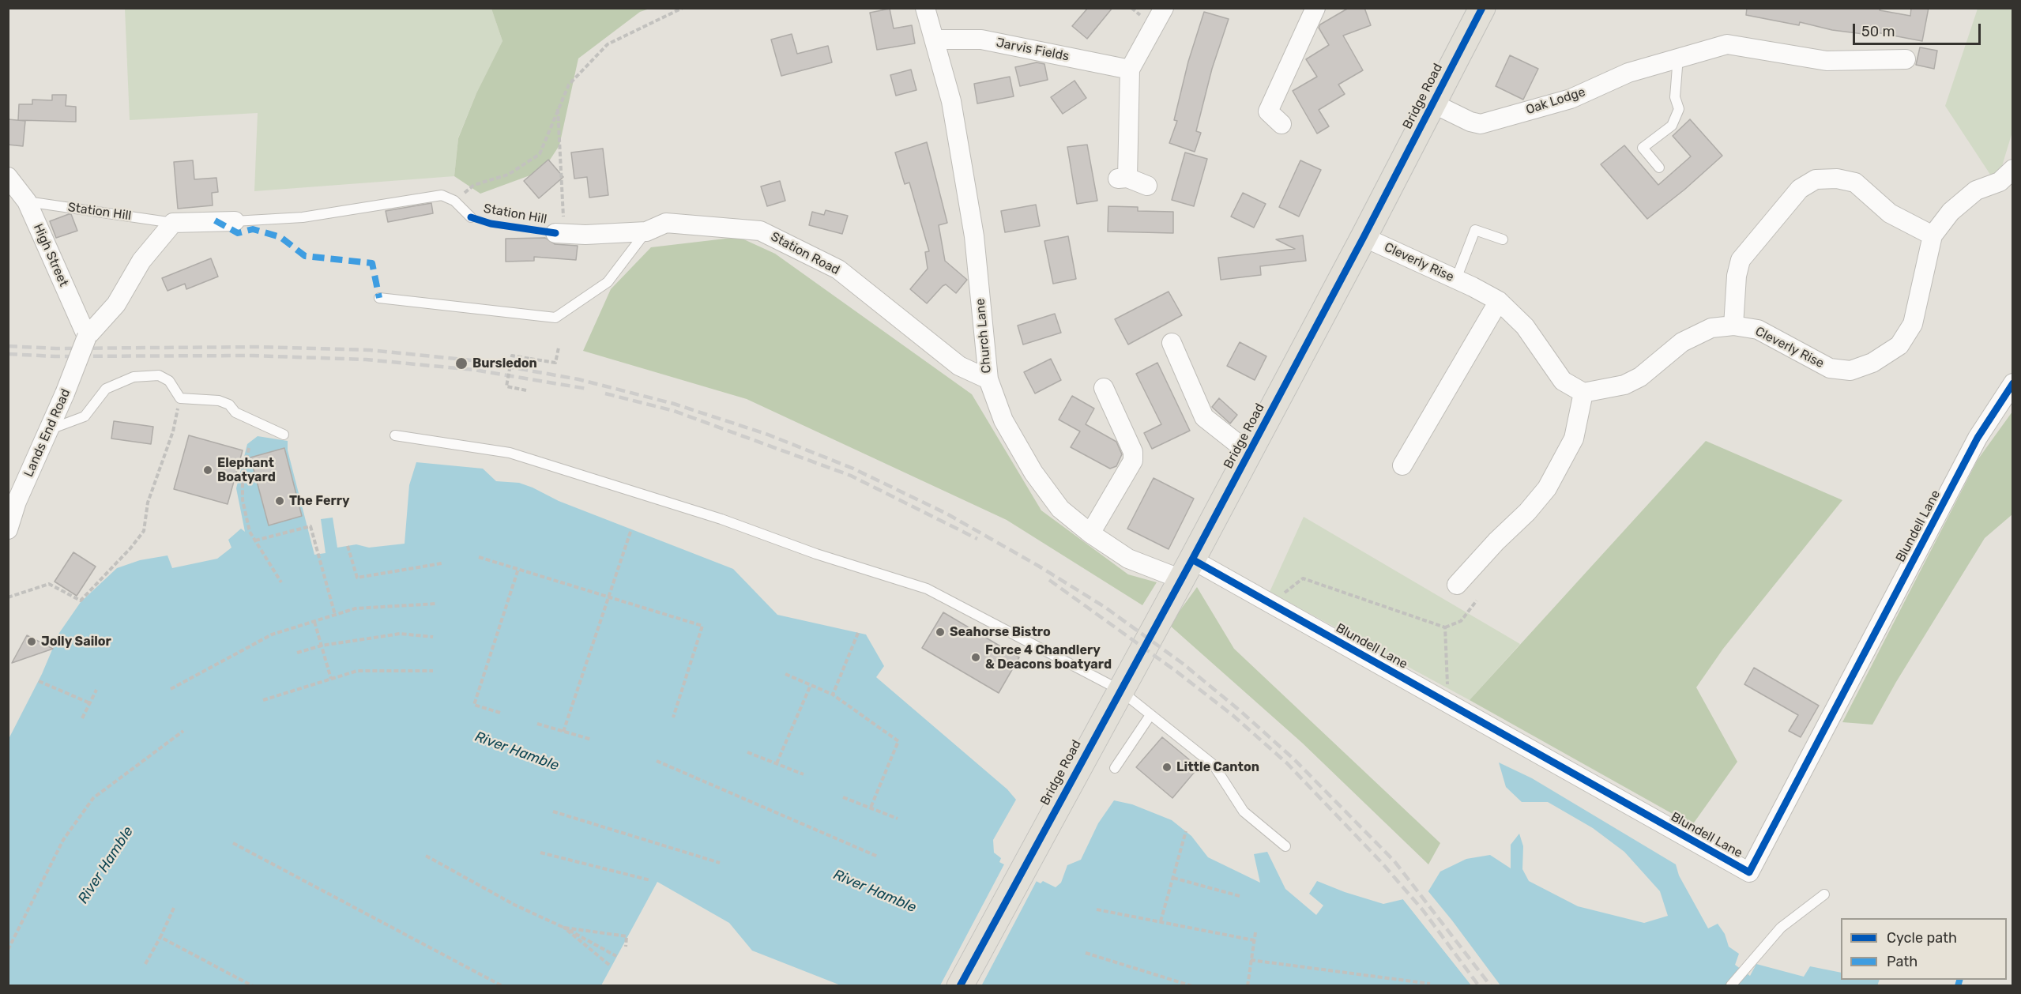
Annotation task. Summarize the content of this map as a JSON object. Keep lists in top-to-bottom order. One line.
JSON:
{"streets":{"main road":["Bridge Road"],"street":["Jarvis Fields","Oak Lodge","Station Hill","Station Road","High Street","Cleverly Rise","Church Lane","Lands End Road","Blundell Lane"]},"crossings":[["Jarvis Fields","Church Lane"],["Bridge Road","Oak Lodge"],["Bridge Road","Cleverly Rise"],["Bridge Road","Church Lane"],["Bridge Road","Blundell Lane"],["Station Hill","High Street"],["Station Road","Church Lane"],["High Street","Lands End Road"],["Church Lane","Blundell Lane"]],"water":["River Hamble"],"places":["Bursledon","Elephant Boatyard","The Ferry","Seahorse Bistro","Jolly Sailor","Force 4 Chandlery & Deacons boatyard","Little Canton"],"legend":["Cycle path","Path"],"scale_bar":"50 m"}
